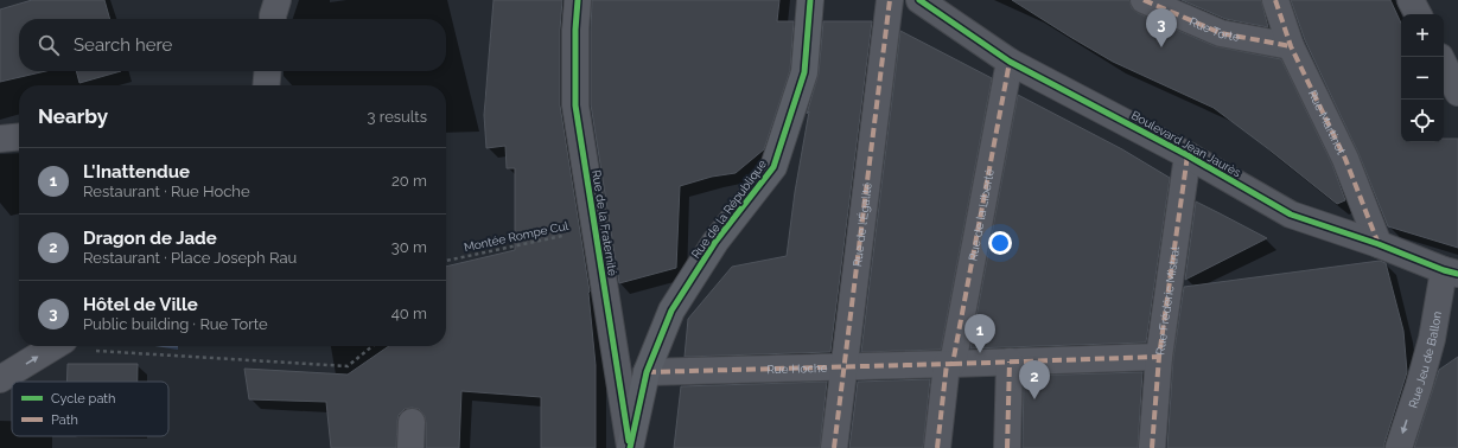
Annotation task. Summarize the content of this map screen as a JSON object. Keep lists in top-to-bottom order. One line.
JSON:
{"streets":{"main road":["Rue de la République"],"street":["Rue Torte","Rue Martinot","Boulevard Jean Jaurès","Rue de la Liberté","Rue de la Fraternité","Rue de l'Égalité","Rue Frédéric Mistral","Rue Jeu de Ballon","Rue Hoche"],"path":["Montée Rompe Cul"]},"crossings":[["Rue Torte","Rue Martinot"],["Rue Martinot","Boulevard Jean Jaurès"],["Boulevard Jean Jaurès","Rue de la Liberté"],["Boulevard Jean Jaurès","Rue Frédéric Mistral"],["Boulevard Jean Jaurès","Rue Jeu de Ballon"],["Rue de la République","Rue de la Fraternité"],["Rue de la République","Rue Hoche"],["Rue de la Liberté","Rue Hoche"],["Rue de la Fraternité","Montée Rompe Cul"],["Rue de l'Égalité","Rue Hoche"],["Rue Frédéric Mistral","Rue Hoche"]],"one_way":["Rue Jeu de Ballon"],"legend":["Cycle path","Path"],"page":{"pins":["3","1","2"],"map_buttons":["+","−"],"search":"Search here","heading":["Nearby","3 results"],"list":[{"mark":"1","name":"L'Inattendue","note":"Restaurant · Rue Hoche","value":"20 m"},{"mark":"2","name":"Dragon de Jade","note":"Restaurant · Place Joseph Rau","value":"30 m"},{"mark":"3","name":"Hôtel de Ville","note":"Public building · Rue Torte","value":"40 m"}]}}
